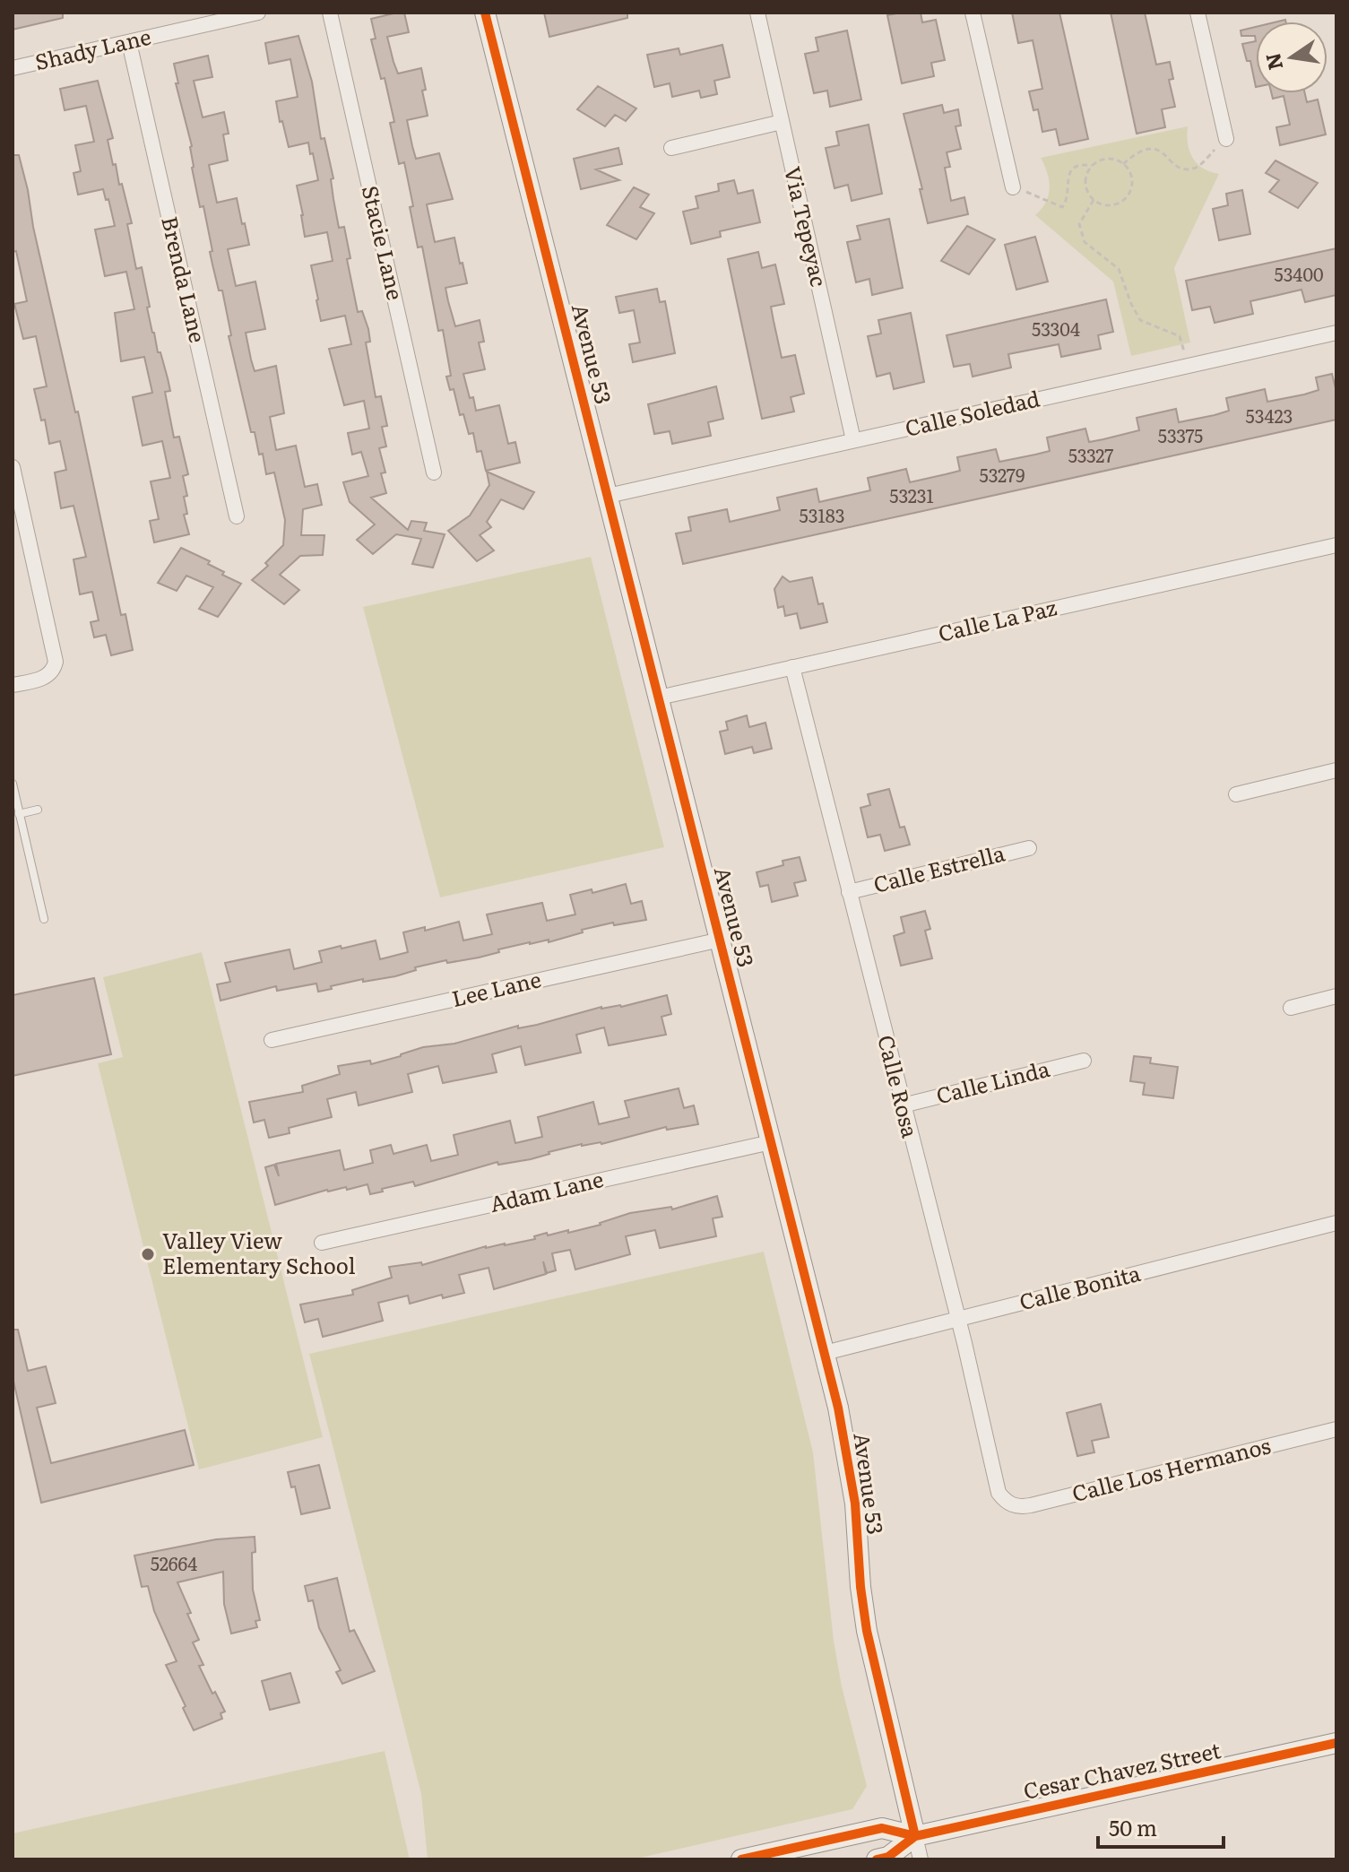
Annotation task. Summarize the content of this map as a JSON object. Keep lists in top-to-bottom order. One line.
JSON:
{"streets":{"street":["Shady Lane","Via Tepeyac","Stacie Lane","Brenda Lane","Avenue 53","Calle Soledad","Calle La Paz","Calle Estrella","Lee Lane","Calle Linda","Calle Rosa","Adam Lane","Calle Bonita","Calle Los Hermanos","Cesar Chavez Street"]},"crossings":[["Shady Lane","Brenda Lane"],["Via Tepeyac","Calle Soledad"],["Avenue 53","Calle Soledad"],["Avenue 53","Calle La Paz"],["Avenue 53","Lee Lane"],["Avenue 53","Adam Lane"],["Avenue 53","Calle Bonita"],["Avenue 53","Cesar Chavez Street"],["Calle La Paz","Calle Rosa"],["Calle Estrella","Calle Rosa"],["Calle Linda","Calle Rosa"],["Calle Rosa","Calle Bonita"],["Calle Rosa","Calle Los Hermanos"]],"places":["Valley View Elementary School"],"house_numbers":["53400","53304","53423","53375","53327","53279","53231","53183","52664"],"scale_bar":"50 m","north":"left"}
